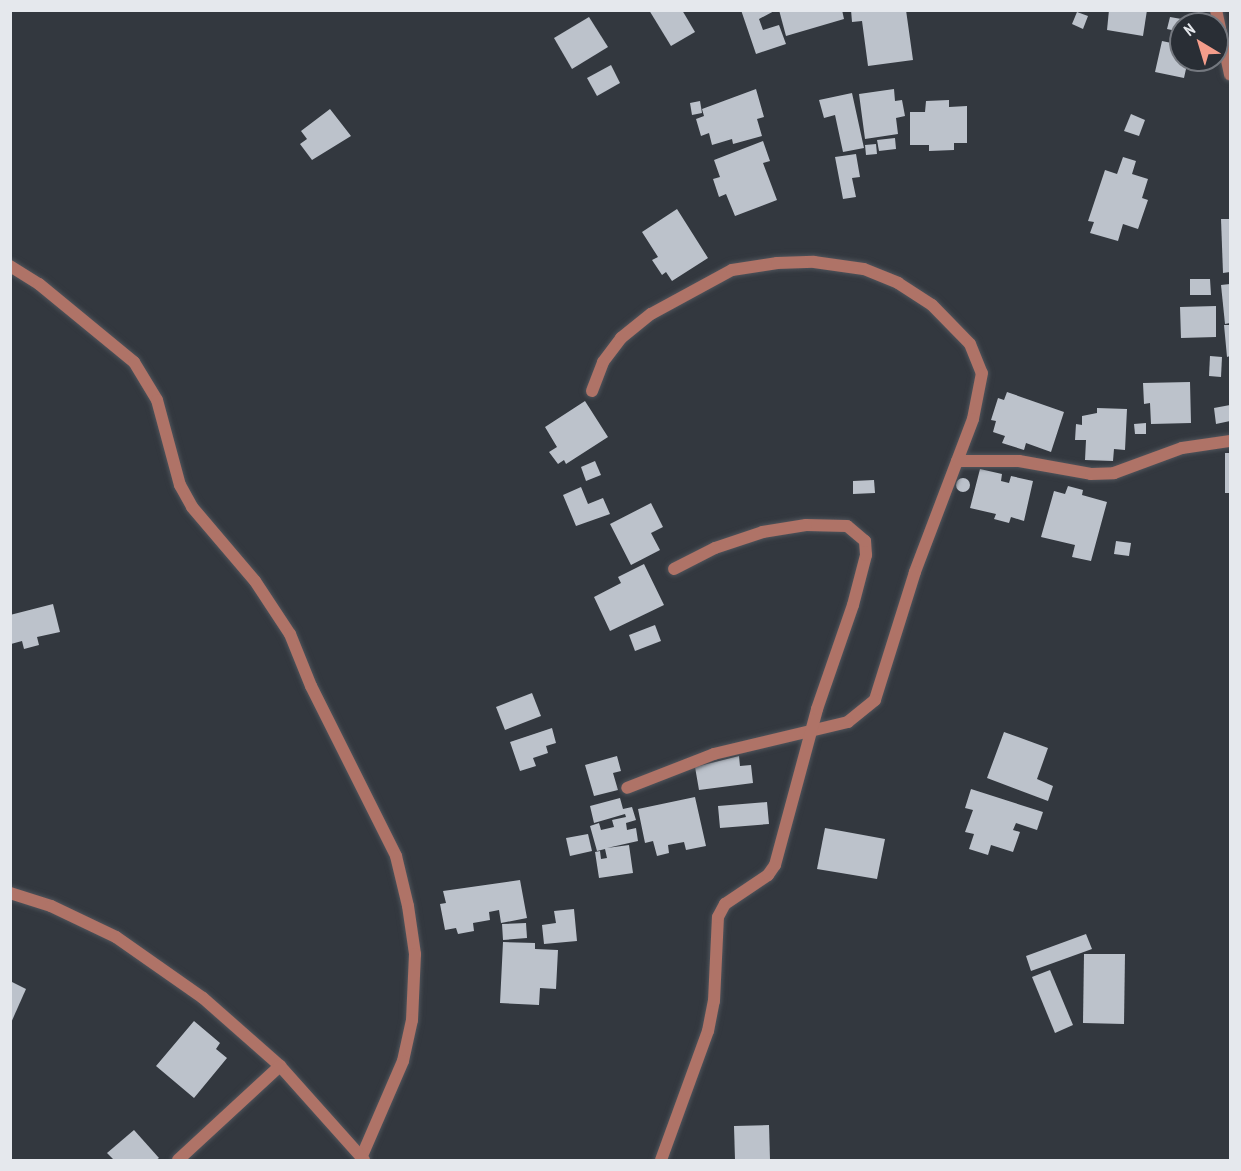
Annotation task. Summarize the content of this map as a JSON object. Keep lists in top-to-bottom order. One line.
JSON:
{"north":"top left"}
